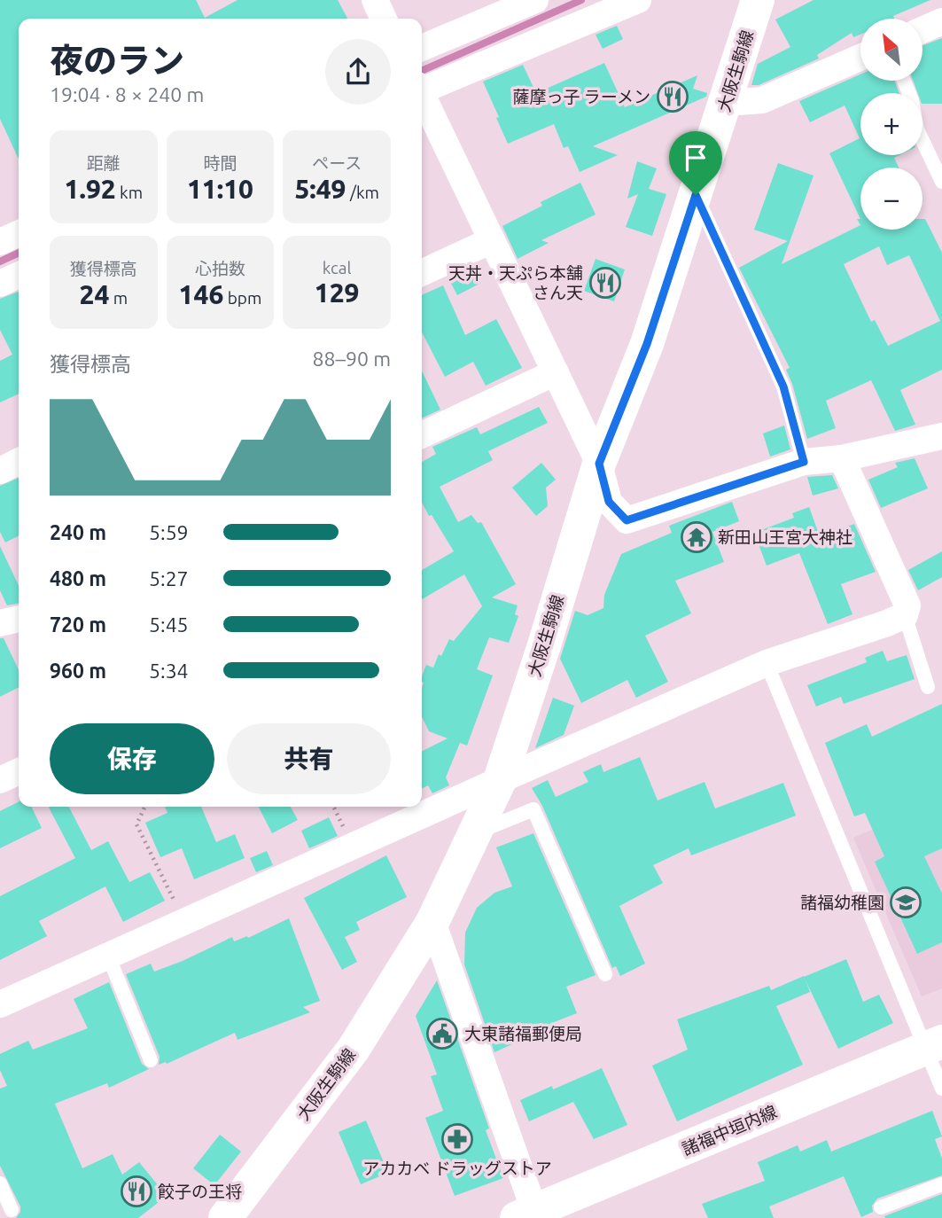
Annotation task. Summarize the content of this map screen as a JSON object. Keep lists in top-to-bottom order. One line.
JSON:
{"streets":{"main road":["大阪生駒線","諸福中垣内線"]},"places":{"restaurant":["薩摩っ子 ラーメン","天丼・天ぷら本舗 さん天","餃子の王将"],"temple":["新田山王宮大神社"],"school or university":["諸福幼稚園"],"public building":["大東諸福郵便局"],"pharmacy":["アカカベ ドラッグストア"]},"north":"top left","page":{"map_buttons":["+","−"],"heading":["夜のラン","19:04 · 8 × 240 m"],"stats":[["距離","1.92 km"],["時間","11:10"],["ペース","5:49 /km"],["獲得標高","24 m"],["心拍数","146 bpm"],["kcal","129"]],"chart":["獲得標高","88–90 m"],"list":[{"name":"240 m","note":"5:59"},{"name":"480 m","note":"5:27"},{"name":"720 m","note":"5:45"},{"name":"960 m","note":"5:34"}],"buttons":["保存","共有"]}}
